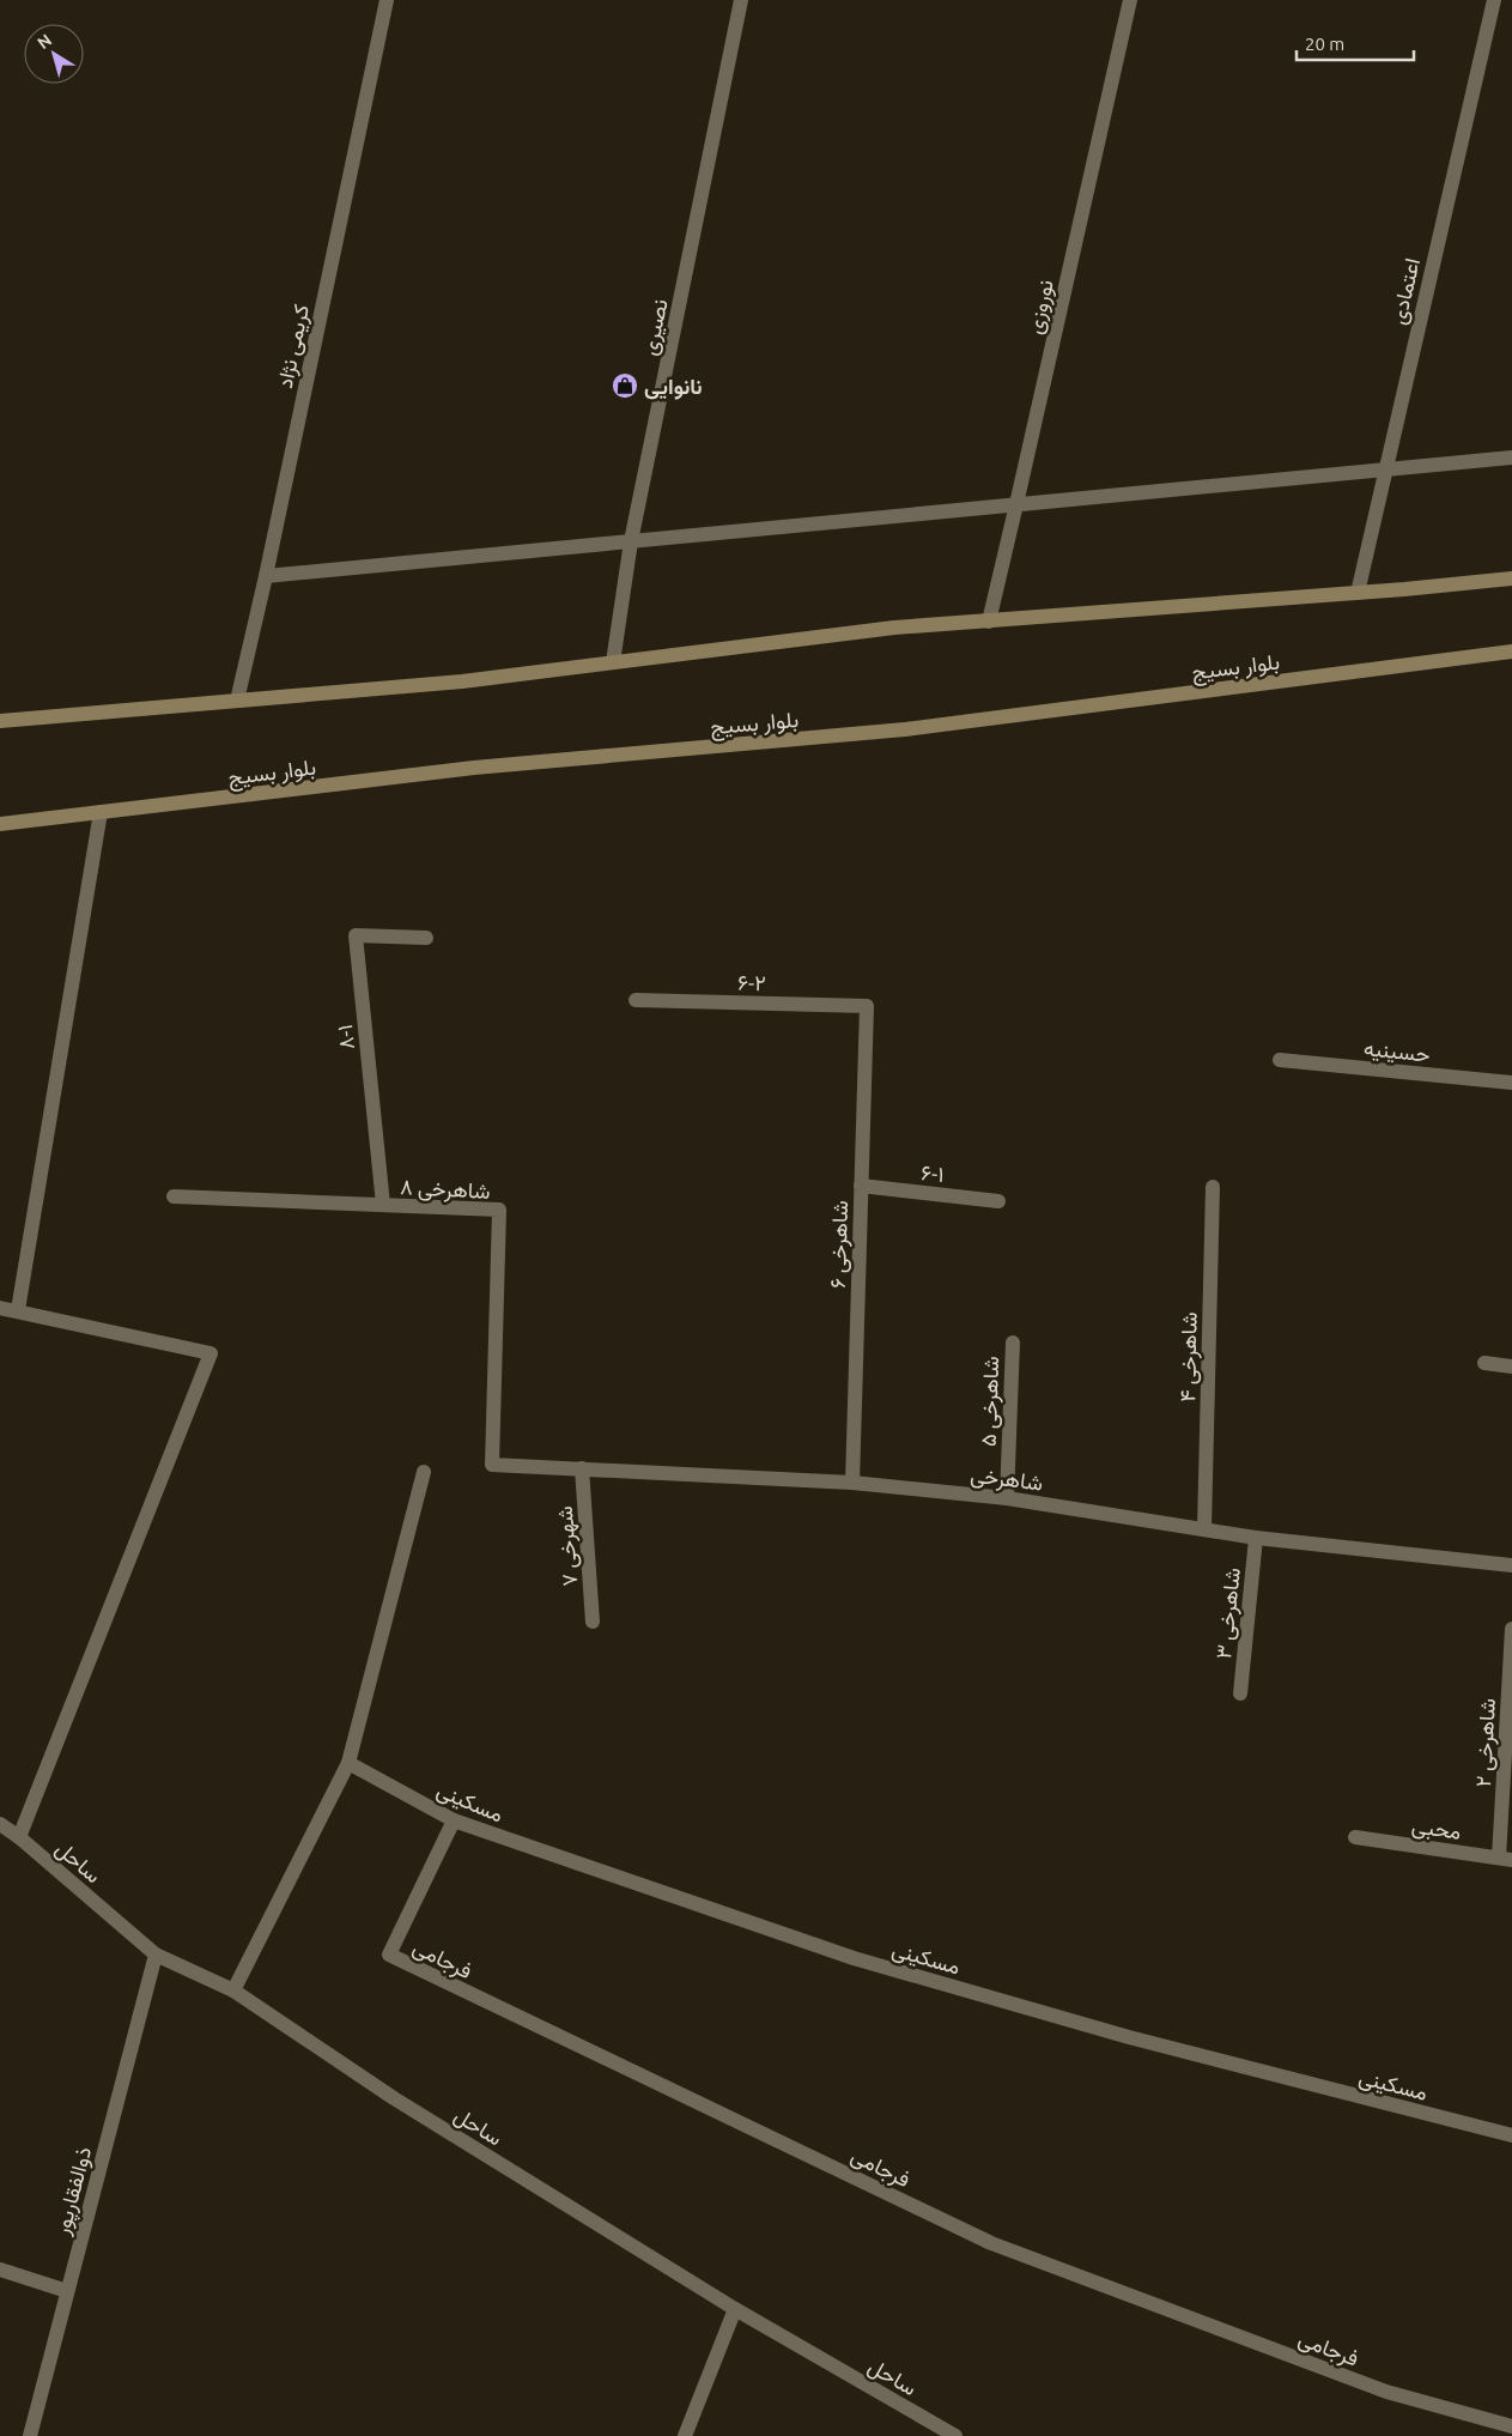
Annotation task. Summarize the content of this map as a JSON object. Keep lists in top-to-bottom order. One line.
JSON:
{"streets":{"main road":["بلوار بسیج"],"street":["اعتمادی","نوروزی","نصیری","کریمی نژاد","۶-۲","۸-۱","حسینیه","۶-۱","شاهرخی ۸","شاهرخی ۶","شاهرخی ۴","شاهرخی ۵","شاهرخی","شهرخی ۷","شاهرخی ۳","شاهرخی ۲","مسکینی","محبی","ساحل","فرجامی","ذوالفقارپور"]},"crossings":[["۶-۲","شاهرخی ۶"],["۸-۱","شاهرخی ۸"],["۶-۱","شاهرخی ۶"],["شاهرخی ۸","شاهرخی"],["شاهرخی ۶","شاهرخی"],["شاهرخی ۴","شاهرخی"],["شاهرخی ۵","شاهرخی"],["شاهرخی","شهرخی ۷"],["شاهرخی","شاهرخی ۳"],["شاهرخی ۲","محبی"],["مسکینی","فرجامی"],["ساحل","ذوالفقارپور"]],"places":{"shop":["نانوایی"]},"scale_bar":"20 m","north":"top left"}
